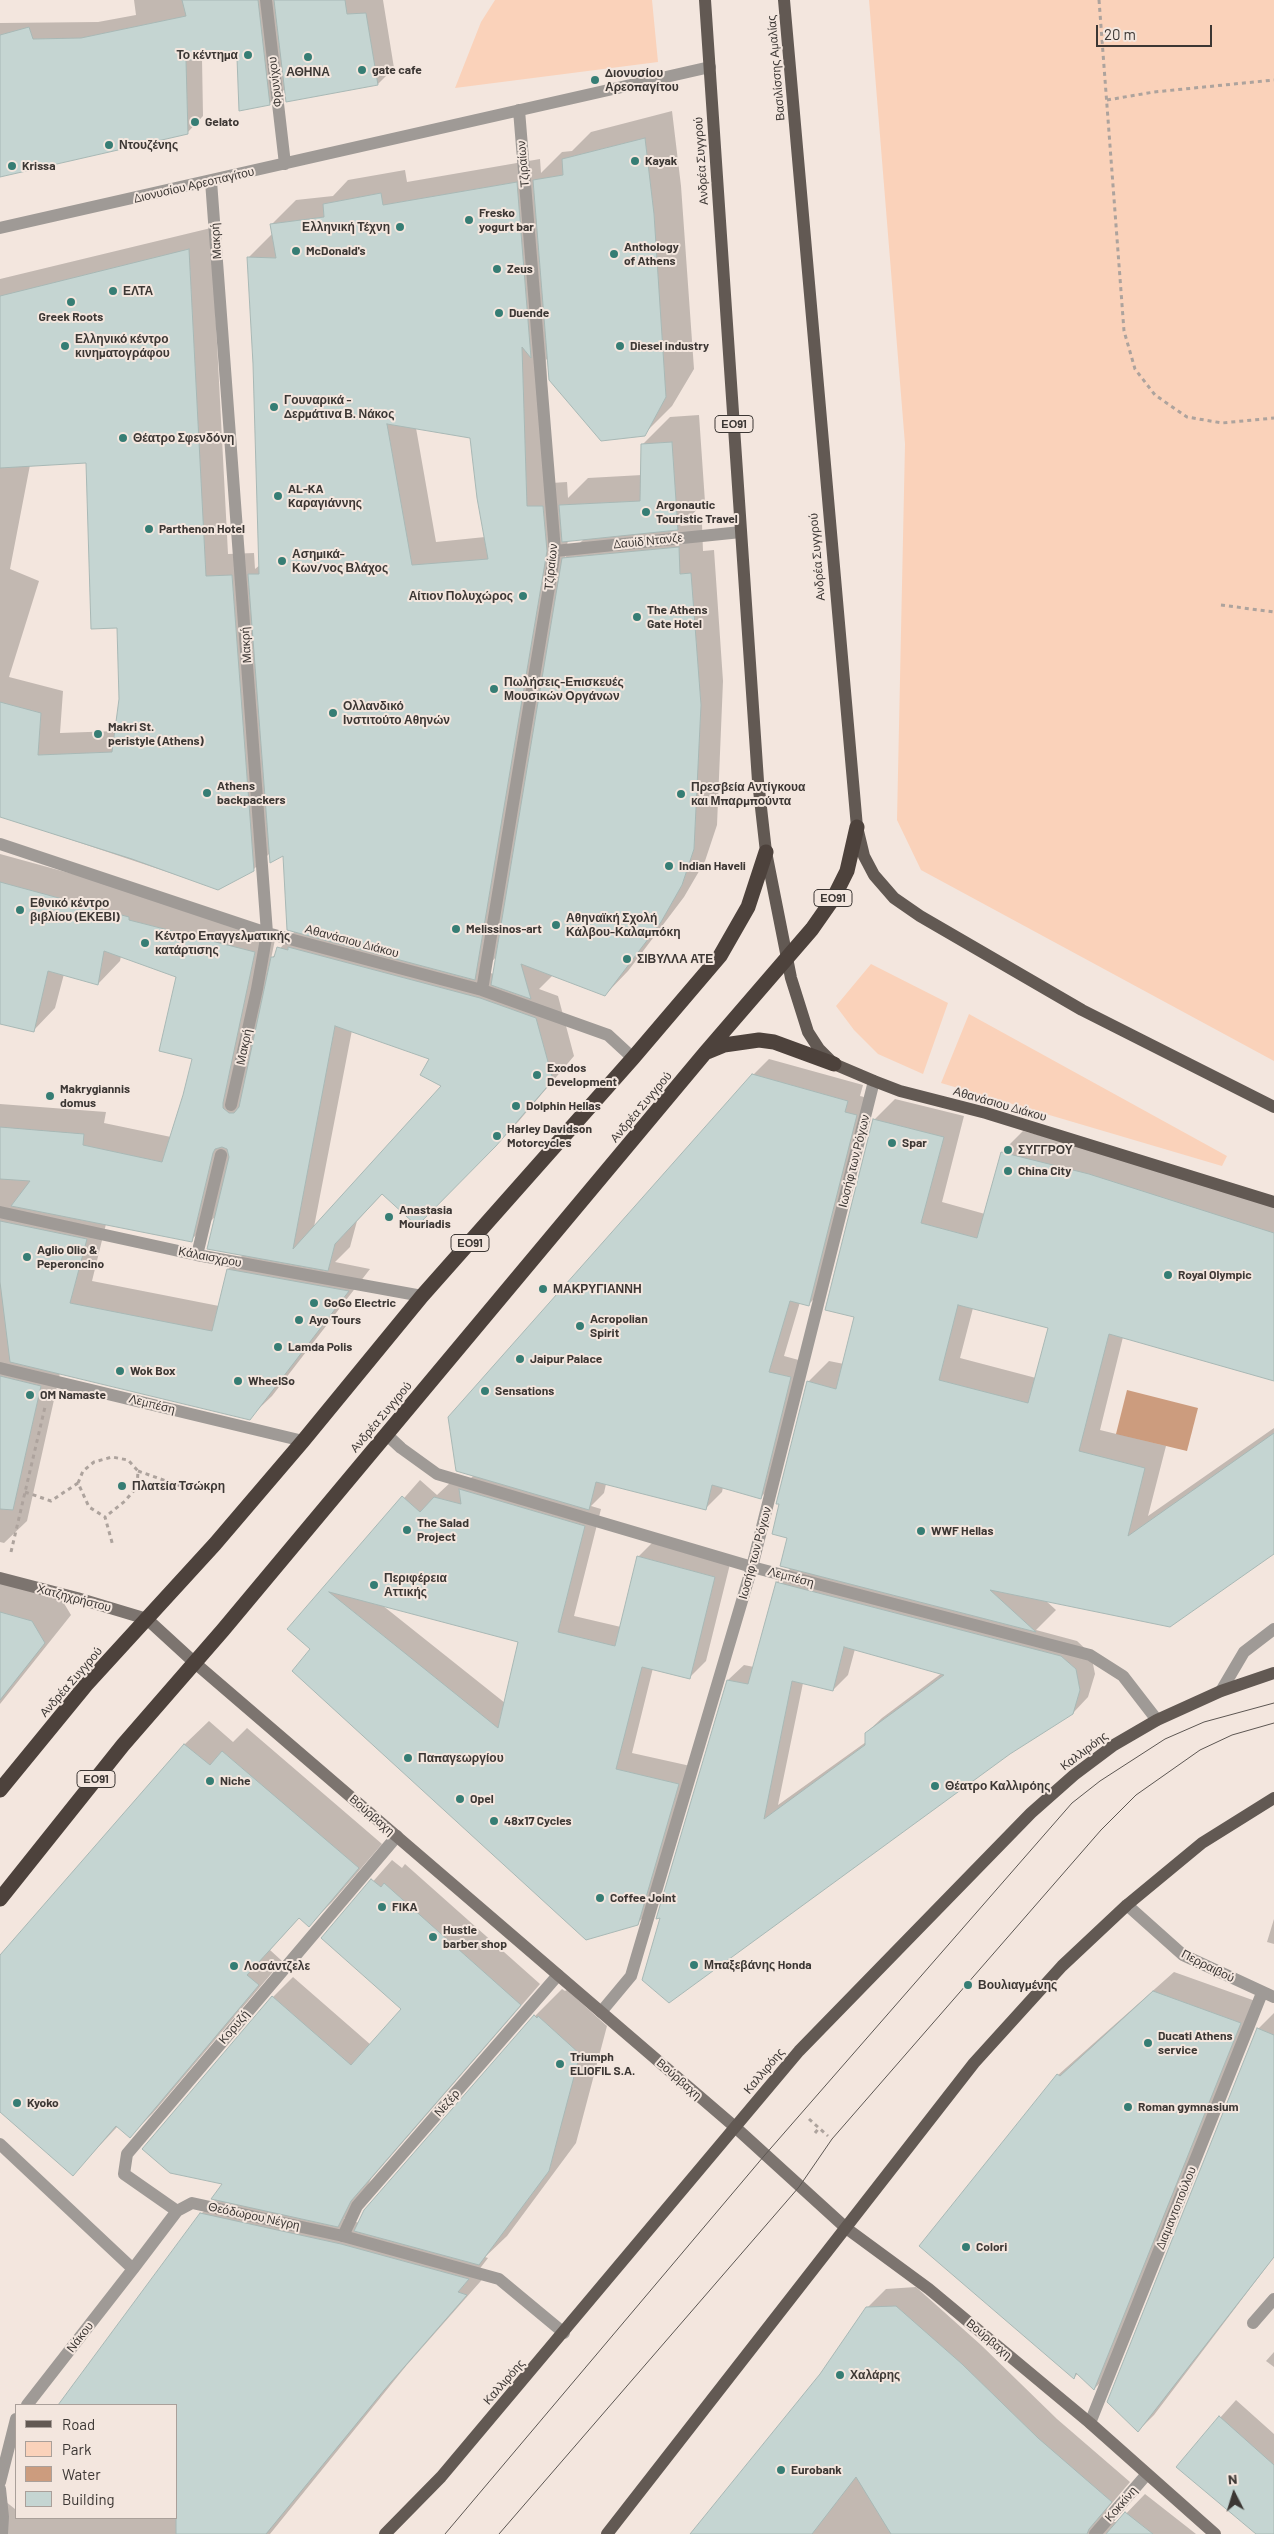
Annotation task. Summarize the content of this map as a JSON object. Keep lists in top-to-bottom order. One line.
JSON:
{"streets":{"highway":["Ανδρέα Συγγρού","ΕΟ91"],"main road":["Βασιλίσσης Αμαλίας","Αθανάσιου Διάκου","Καλλιρόης"],"street":["Φρυνίχου","Τζιραίων","Διονυσίου Αρεοπαγίτου","Μακρή","Δαυίδ Ντανζε","Ιωσήφ των Ρόγων","Κάλαισχρου","Λεμπέση","Χατζηχρήστου","Βούρβαχη","Περραιβού","Κορυζή","Νεζέρ","Διαμαντοπούλου","Θεόδωρου Νέγρη","Νάκου","Κοκκίνη"]},"crossings":[["Βασιλίσσης Αμαλίας","Ανδρέα Συγγρού"],["Φρυνίχου","Διονυσίου Αρεοπαγίτου"],["Ανδρέα Συγγρού","Διονυσίου Αρεοπαγίτου"],["Ανδρέα Συγγρού","ΕΟ91"],["Ανδρέα Συγγρού","Δαυίδ Ντανζε"],["Ανδρέα Συγγρού","Αθανάσιου Διάκου"],["Ανδρέα Συγγρού","Κάλαισχρου"],["Ανδρέα Συγγρού","Λεμπέση"],["Ανδρέα Συγγρού","Χατζηχρήστου"],["Ανδρέα Συγγρού","Βούρβαχη"],["Τζιραίων","Διονυσίου Αρεοπαγίτου"],["Τζιραίων","Δαυίδ Ντανζε"],["Τζιραίων","Αθανάσιου Διάκου"],["Διονυσίου Αρεοπαγίτου","Μακρή"],["Διονυσίου Αρεοπαγίτου","ΕΟ91"],["Μακρή","Αθανάσιου Διάκου"],["Αθανάσιου Διάκου","Ιωσήφ των Ρόγων"],["Ιωσήφ των Ρόγων","Λεμπέση"],["Ιωσήφ των Ρόγων","Βούρβαχη"],["Λεμπέση","Καλλιρόης"],["Χατζηχρήστου","Βούρβαχη"],["Καλλιρόης","Βούρβαχη"],["Καλλιρόης","Θεόδωρου Νέγρη"],["Βούρβαχη","Κορυζή"],["Βούρβαχη","Νεζέρ"],["Βούρβαχη","Διαμαντοπούλου"],["Βούρβαχη","Κοκκίνη"],["Περραιβού","Διαμαντοπούλου"],["Κορυζή","Θεόδωρου Νέγρη"],["Νεζέρ","Θεόδωρου Νέγρη"]],"places":["Το κέντημα","ΑΘΗΝΑ","gate cafe","Διονυσίου Αρεοπαγίτου","Gelato","Ντουζένης","Kayak","Krissa","Fresko yogurt bar","Ελληνική Τέχνη","McDonald's","Anthology of Athens","Zeus","ΕΛΤΑ","Greek Roots","Duende","Ελληνικό κέντρο κινηματογράφου","Diesel industry","Γουναρικά - Δερμάτινα Β. Νάκος","Θέατρο Σφενδόνη","AL-KA Kαραγιάννης","Argonautic Touristic Travel","Parthenon Hotel","Ασημικά- Κων/νος Βλάχος","Αίτιον Πολυχώρος","The Athens Gate Hotel","Πωλήσεις-Επισκευές Μουσικών Οργάνων","Ολλανδικό Ινστιτούτο Αθηνών","Makri St. peristyle (Athens)","Athens backpackers","Πρεσβεία Αντίγκουα και Μπαρμπούντα","Indian Haveli","Εθνικό κέντρο βιβλίου (ΕΚΕΒΙ)","Αθηναϊκή Σχολή Κάλβου-Καλαμπόκη","Melissinos-art","Κέντρο Επαγγελματικής κατάρτισης","ΣΙΒΥΛΛΑ ΑΤΕ","Exodos Development","Makrygiannis domus","Dolphin Hellas","Harley Davidson Motorcycles","Spar","ΣΥΓΓΡΟΥ","China City","Anastasia Mouriadis","Aglio Olio & Peperoncino","Royal Olympic","ΜΑΚΡΥΓΙΑΝΝΗ","GoGo Electric","Ayo Tours","Acropolian Spirit","Lamda Polis","Jaipur Palace","Wok Box","WheelSo","Sensations","OM Namaste","Πλατεία Τσώκρη","The Salad Project","WWF Hellas","Περιφέρεια Αττικής","Παπαγεωργίου","Niche","Θέατρο Καλλιρόης","Opel","48x17 Cycles","Coffee Joint","FIKA","Hustle barber shop","Μπαξεβάνης Honda","Λοσάντζελε","Βουλιαγμένης","Ducati Athens service","Triumph ELIOFIL S.A.","Kyoko","Roman gymnasium","Colori","Χαλάρης","Eurobank"],"legend":["Road","Park","Water","Building"],"scale_bar":"20 m","north":"top"}
